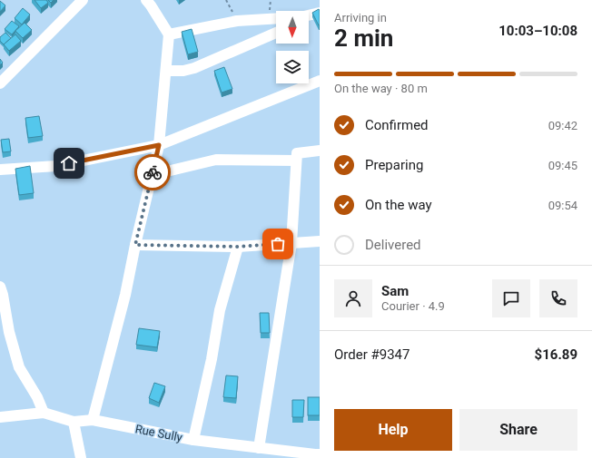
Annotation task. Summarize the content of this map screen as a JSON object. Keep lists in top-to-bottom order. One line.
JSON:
{"streets":{"street":["Rue Sully"]},"north":"bottom","page":{"heading":["2 min","Arriving in","10:03–10:08"],"panel":["Sam","Courier · 4.9","Order #9347","$16.89"],"bar":"On the way · 80 m","list":[["Confirmed","09:42"],["Preparing","09:45"],["On the way","09:54"],"Delivered"],"buttons":["Help","Share"]}}
